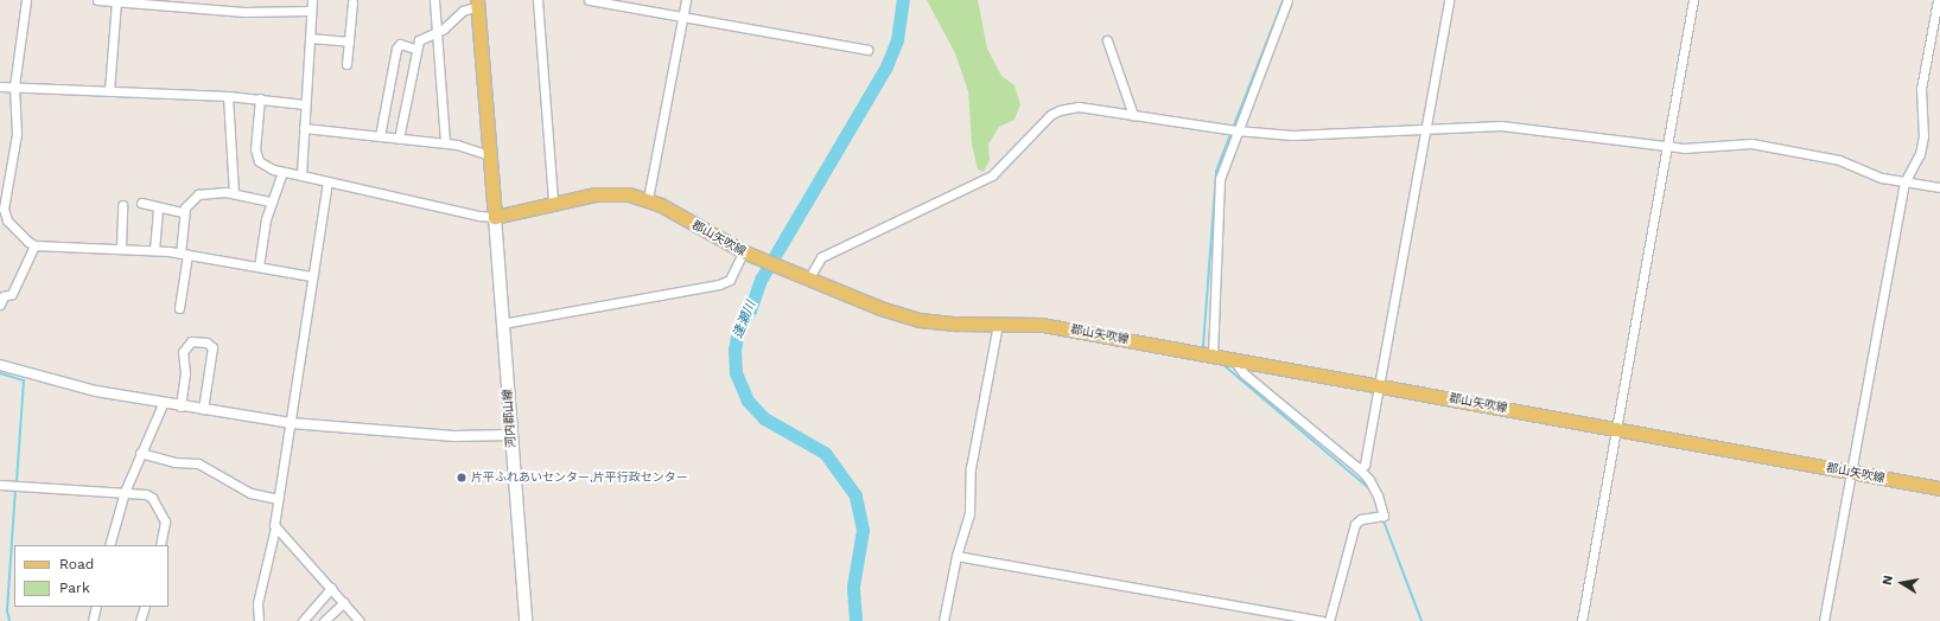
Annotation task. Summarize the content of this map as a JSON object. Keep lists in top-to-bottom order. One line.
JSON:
{"streets":{"main road":["郡山矢吹線","河内郡山線"]},"crossings":[["郡山矢吹線","河内郡山線"]],"water":["逢瀬川"],"places":["片平ふれあいセンター,片平行政センター"],"legend":["Road","Park"],"north":"left"}
